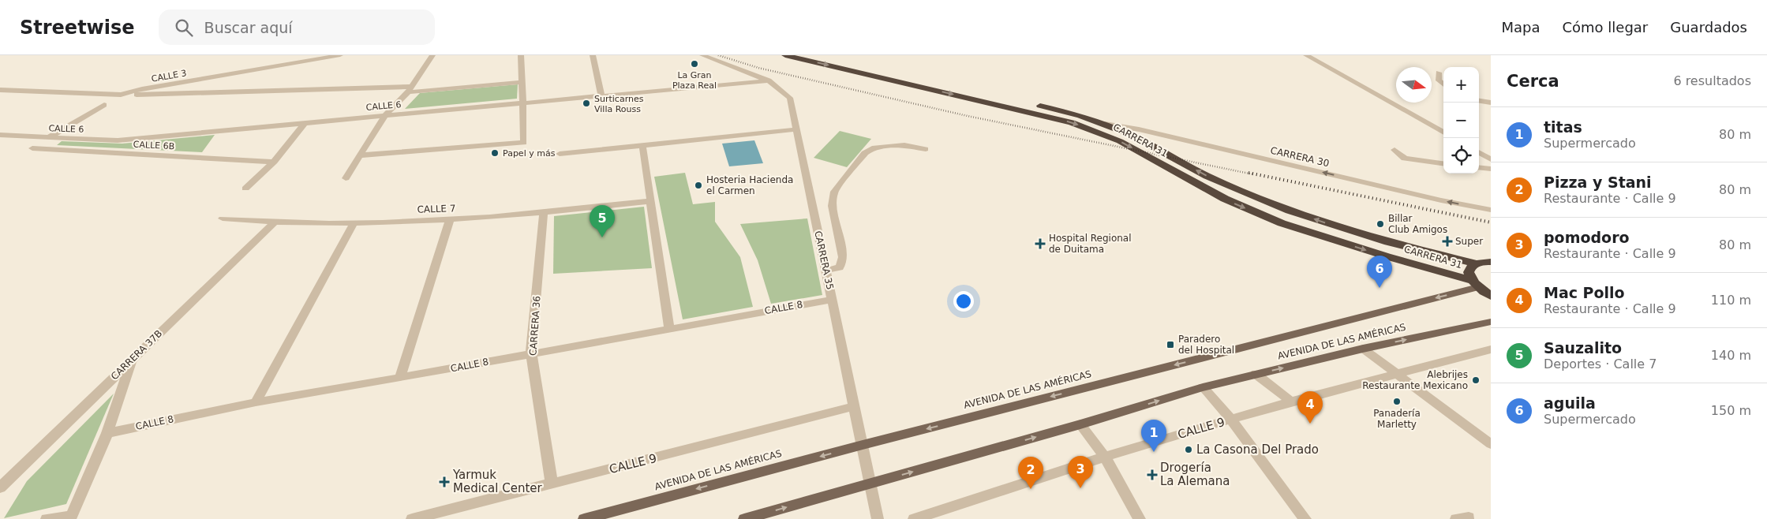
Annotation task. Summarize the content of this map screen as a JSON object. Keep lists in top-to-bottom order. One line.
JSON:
{"streets":{"highway":["CARRERA 31"],"main road":["AVENIDA DE LAS AMÉRICAS"],"street":["CALLE 3","CALLE 6","CALLE 6B","CARRERA 30","CALLE 7","CARRERA 35","CALLE 8","CARRERA 36","CARRERA 37B","CALLE 9"]},"crossings":[["CALLE 6","CALLE 6B"],["CALLE 6","CARRERA 35"],["CARRERA 31","CARRERA 30"],["CARRERA 31","AVENIDA DE LAS AMÉRICAS"],["CALLE 7","CARRERA 36"],["CALLE 7","CARRERA 37B"],["CARRERA 35","CALLE 8"],["CARRERA 35","AVENIDA DE LAS AMÉRICAS"],["CARRERA 35","CALLE 9"],["CALLE 8","CARRERA 36"],["CARRERA 36","CALLE 9"]],"places":{"other":["La Gran Plaza Real","Surticarnes Villa Rouss","Papel y más","Hosteria Hacienda el Carmen","Billar Club Amigos","Alebrijes Restaurante Mexicano","Panadería Marletty","La Casona Del Prado"],"health":["Super","Hospital Regional de Duitama","Drogería La Alemana","Yarmuk Medical Center"],"transit":["Paradero del Hospital"]},"north":"right","page":{"header":"Streetwise","search":"Buscar aquí","nav":["Mapa","Cómo llegar","Guardados"],"heading":["Cerca","6 resultados"],"map_buttons":["+","−"],"list":[{"mark":"1","name":"titas","note":"Supermercado","value":"80 m"},{"mark":"2","name":"Pizza y Stani","note":"Restaurante · Calle 9","value":"80 m"},{"mark":"3","name":"pomodoro","note":"Restaurante · Calle 9","value":"80 m"},{"mark":"4","name":"Mac Pollo","note":"Restaurante · Calle 9","value":"110 m"},{"mark":"5","name":"Sauzalito","note":"Deportes · Calle 7","value":"140 m"},{"mark":"6","name":"aguila","note":"Supermercado","value":"150 m"}],"pins":["5","6","4","1","3","2"]}}
